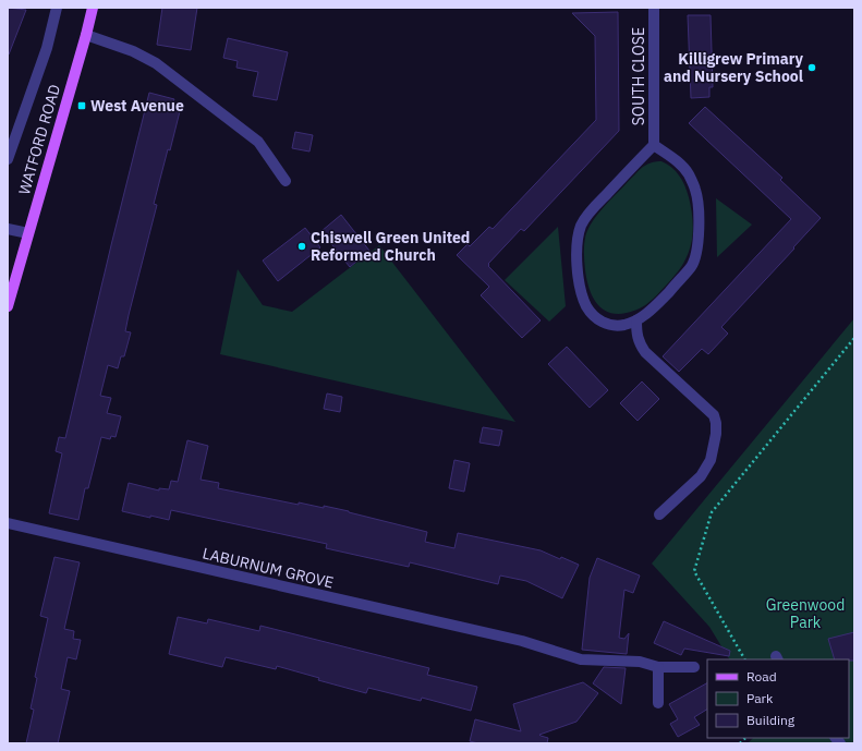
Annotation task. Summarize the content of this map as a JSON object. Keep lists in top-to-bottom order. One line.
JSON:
{"streets":{"main road":["WATFORD ROAD"],"street":["SOUTH CLOSE","LABURNUM GROVE"]},"parks":["Greenwood Park"],"places":{"other":["Killigrew Primary and Nursery School","Chiswell Green United Reformed Church"],"transit":["West Avenue"]},"legend":["Road","Park","Building"]}
